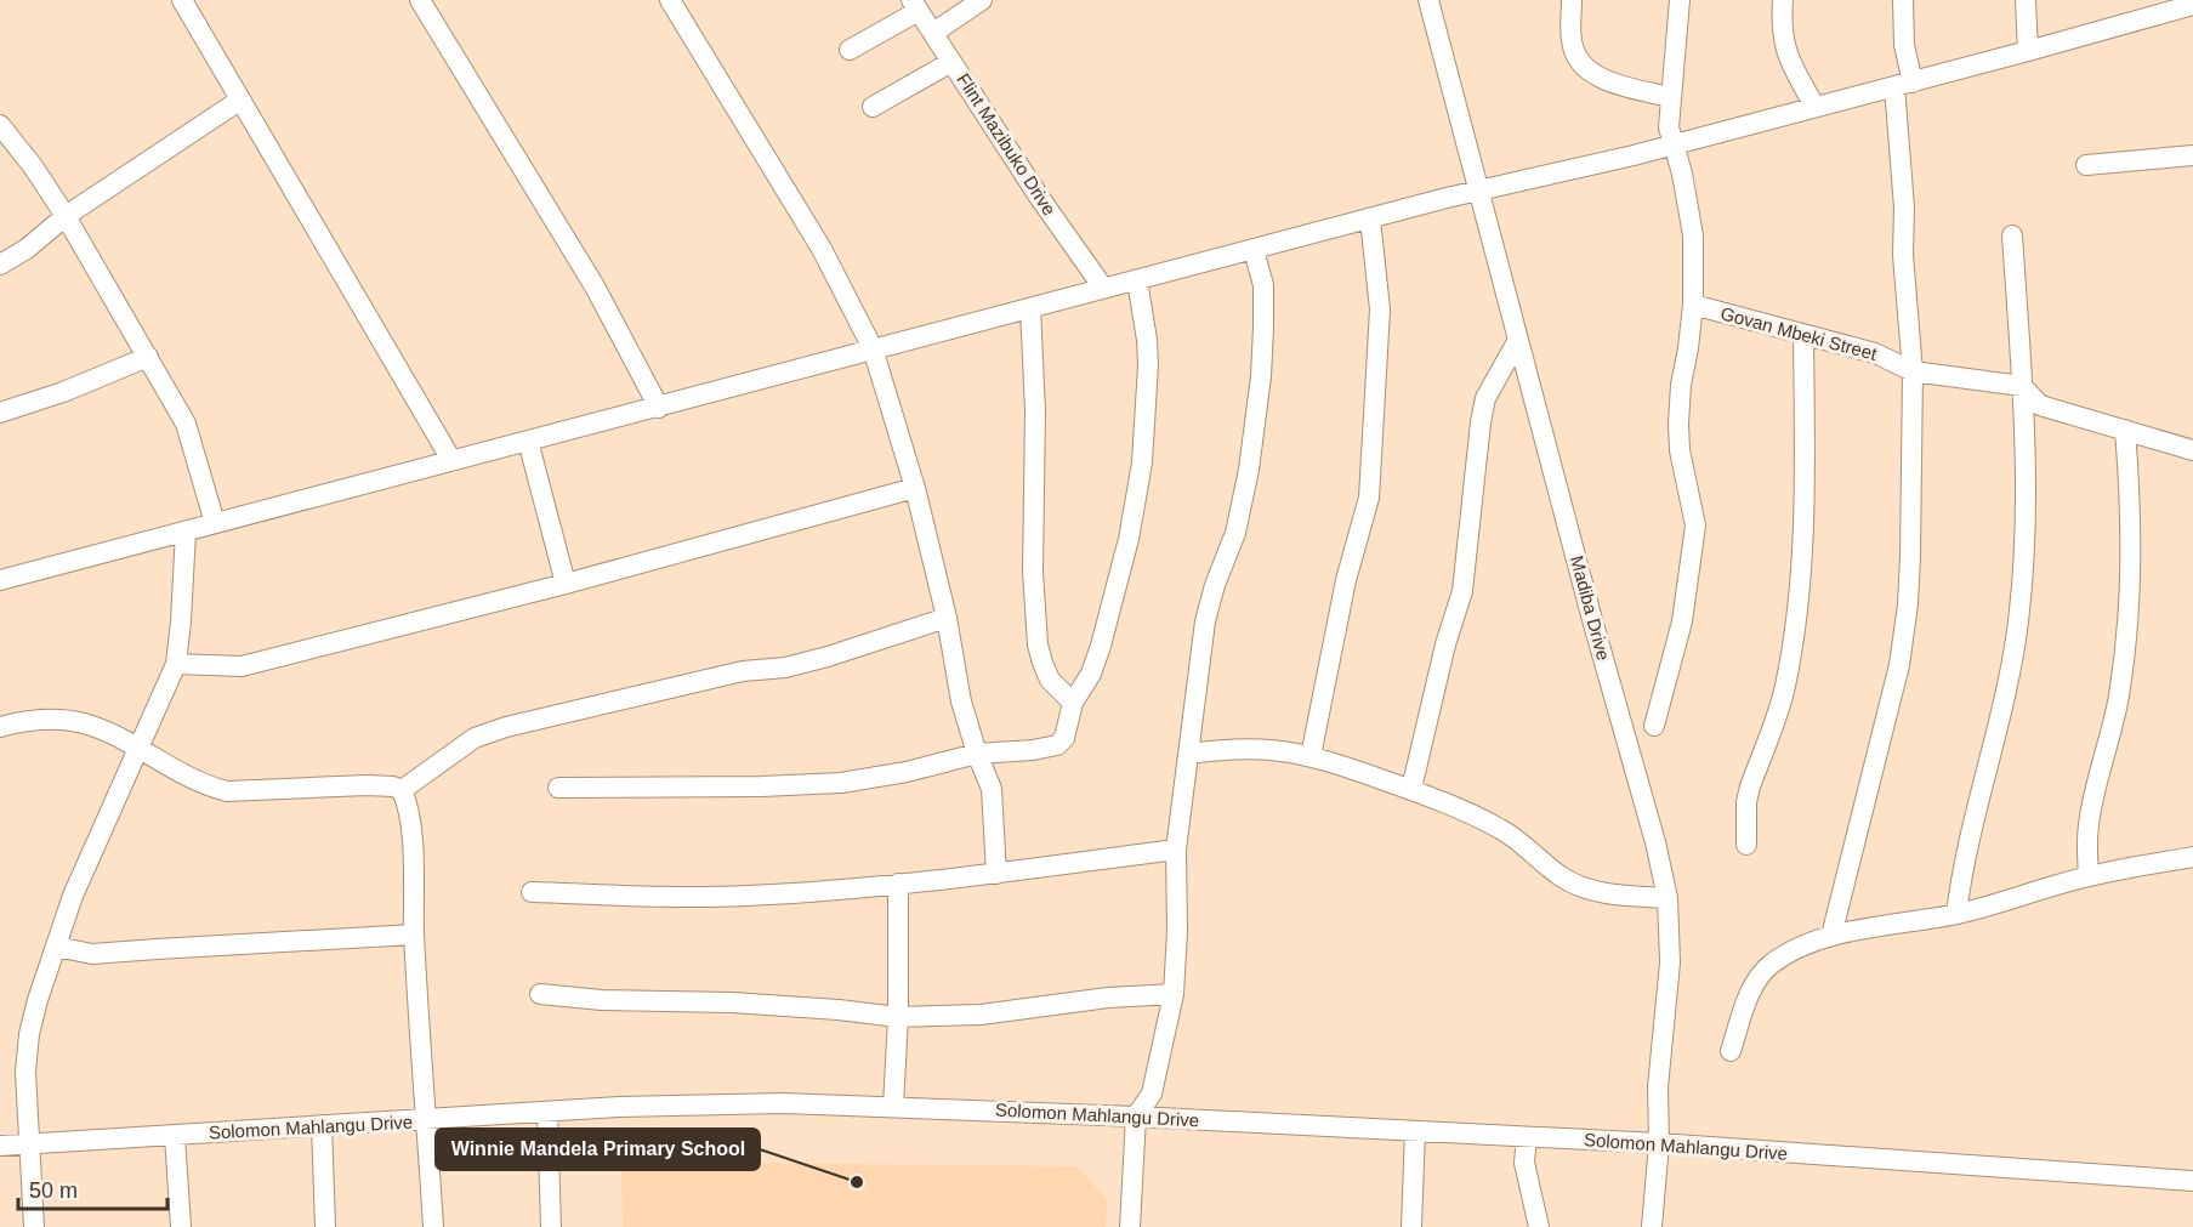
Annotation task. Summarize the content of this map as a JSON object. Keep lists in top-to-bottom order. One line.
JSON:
{"streets":{"street":["Flint Mazibuko Drive","Govan Mbeki Street","Madiba Drive","Solomon Mahlangu Drive"]},"crossings":[["Madiba Drive","Solomon Mahlangu Drive"]],"places":["Winnie Mandela Primary School"],"scale_bar":"50 m"}
